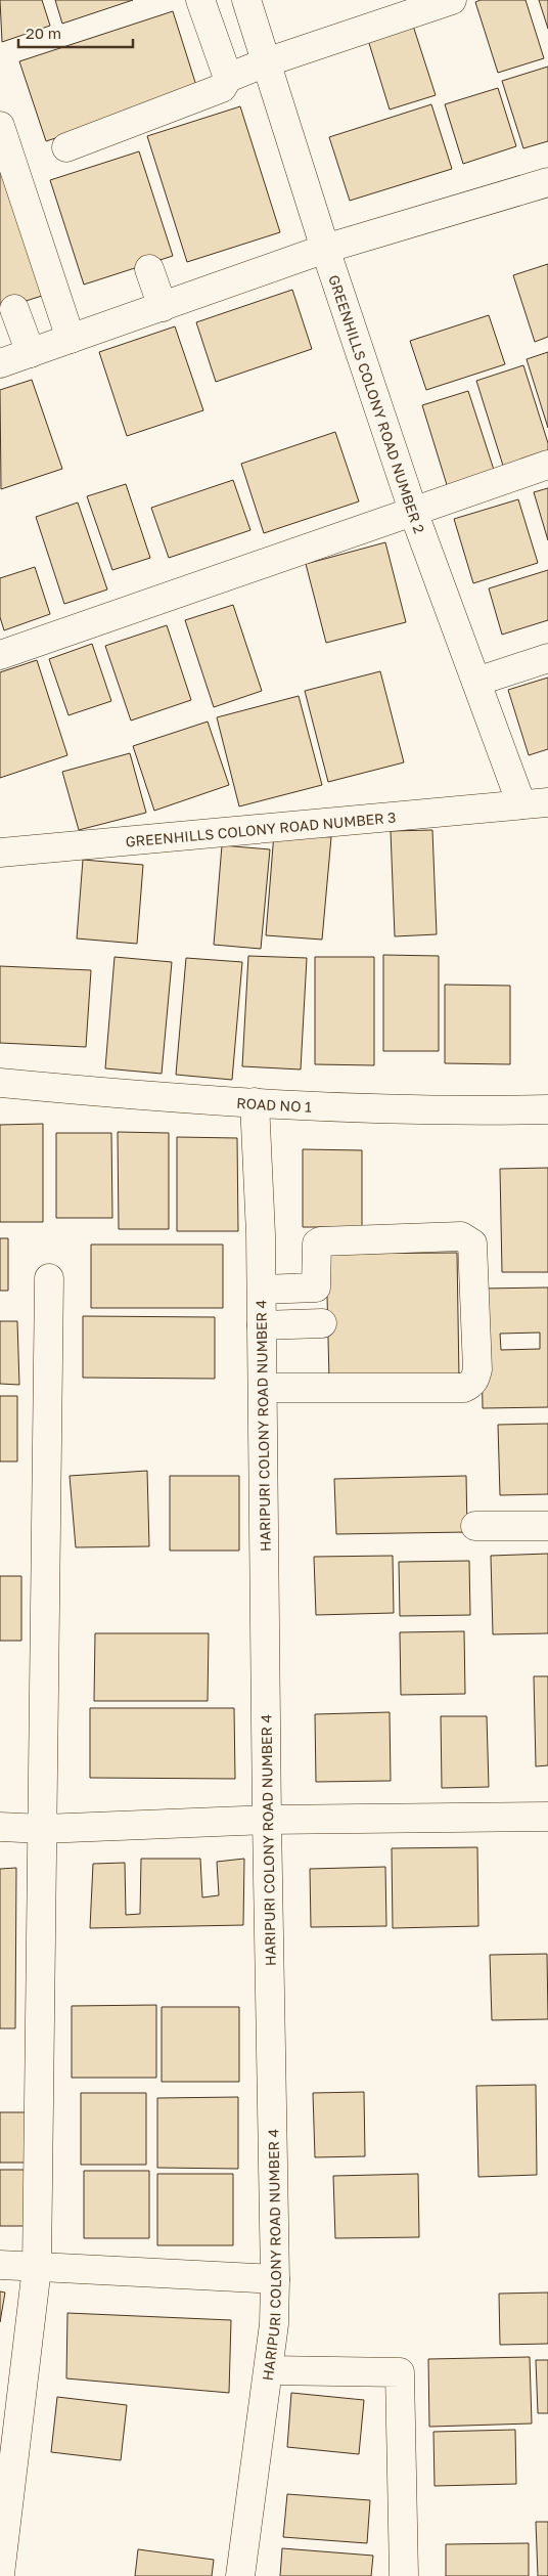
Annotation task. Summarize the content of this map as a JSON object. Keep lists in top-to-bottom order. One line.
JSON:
{"streets":{"street":["GREENHILLS COLONY ROAD NUMBER 2","GREENHILLS COLONY ROAD NUMBER 3","ROAD NO 1","HARIPURI COLONY ROAD NUMBER 4"]},"crossings":[["GREENHILLS COLONY ROAD NUMBER 2","GREENHILLS COLONY ROAD NUMBER 3"],["ROAD NO 1","HARIPURI COLONY ROAD NUMBER 4"]],"scale_bar":"20 m"}
